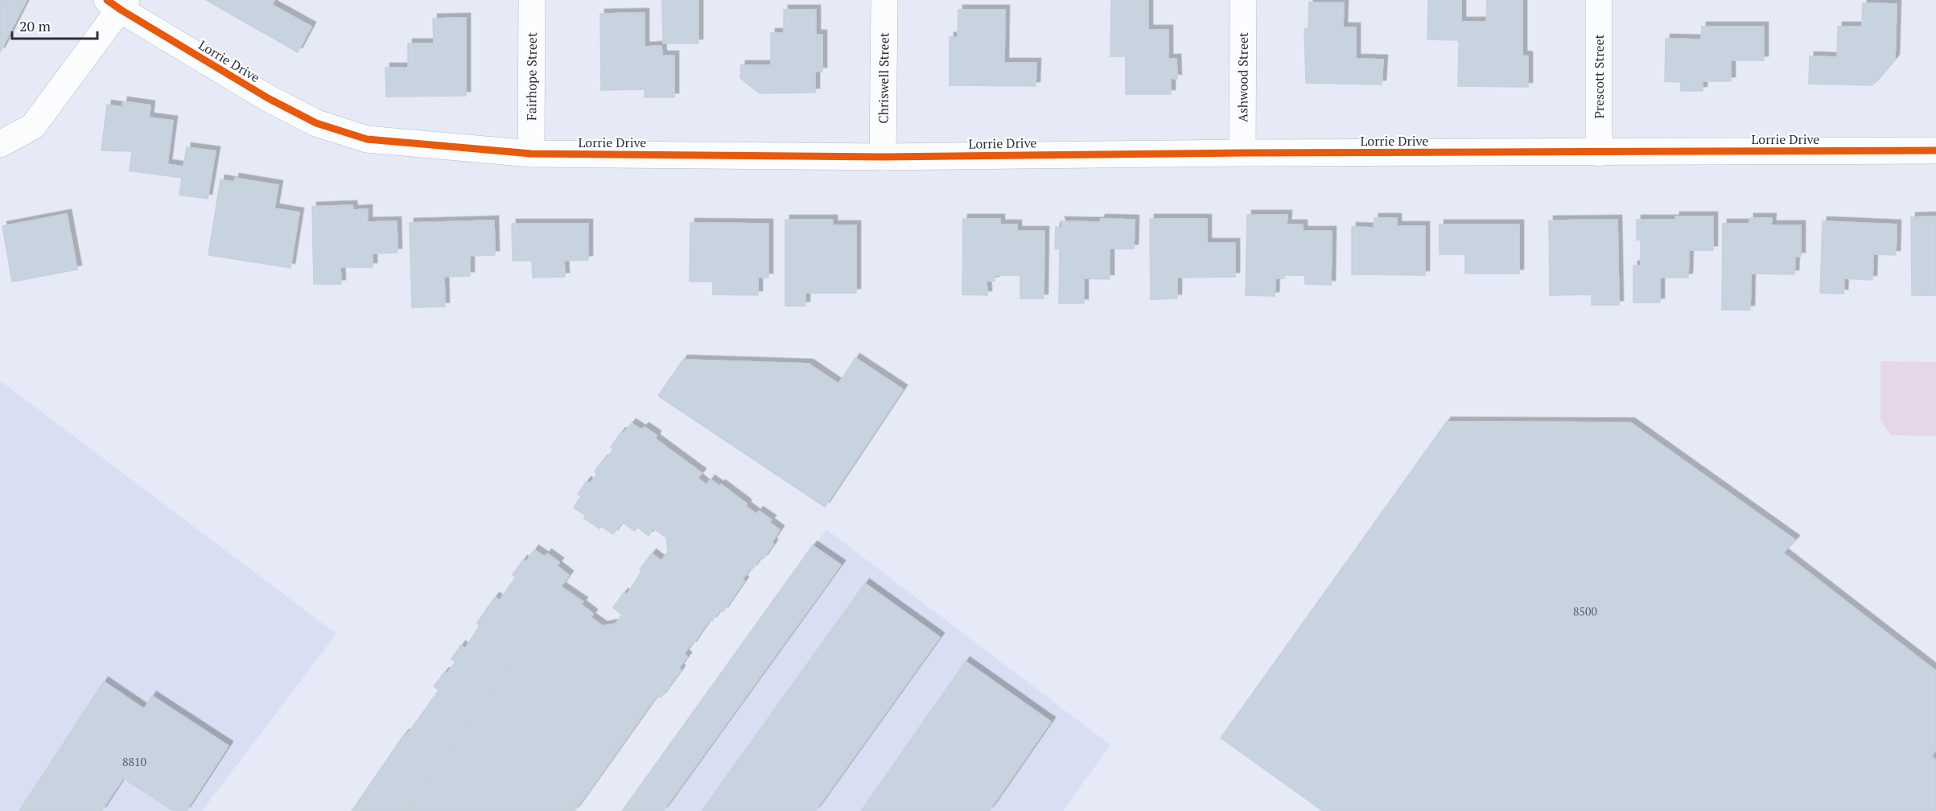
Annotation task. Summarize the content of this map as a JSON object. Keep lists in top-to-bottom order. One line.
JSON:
{"streets":{"street":["Lorrie Drive","Ashwood Street","Prescott Street","Fairhope Street","Chriswell Street"]},"crossings":[["Lorrie Drive","Ashwood Street"],["Lorrie Drive","Prescott Street"],["Lorrie Drive","Fairhope Street"],["Lorrie Drive","Chriswell Street"]],"house_numbers":["8500","8810"],"scale_bar":"20 m"}
